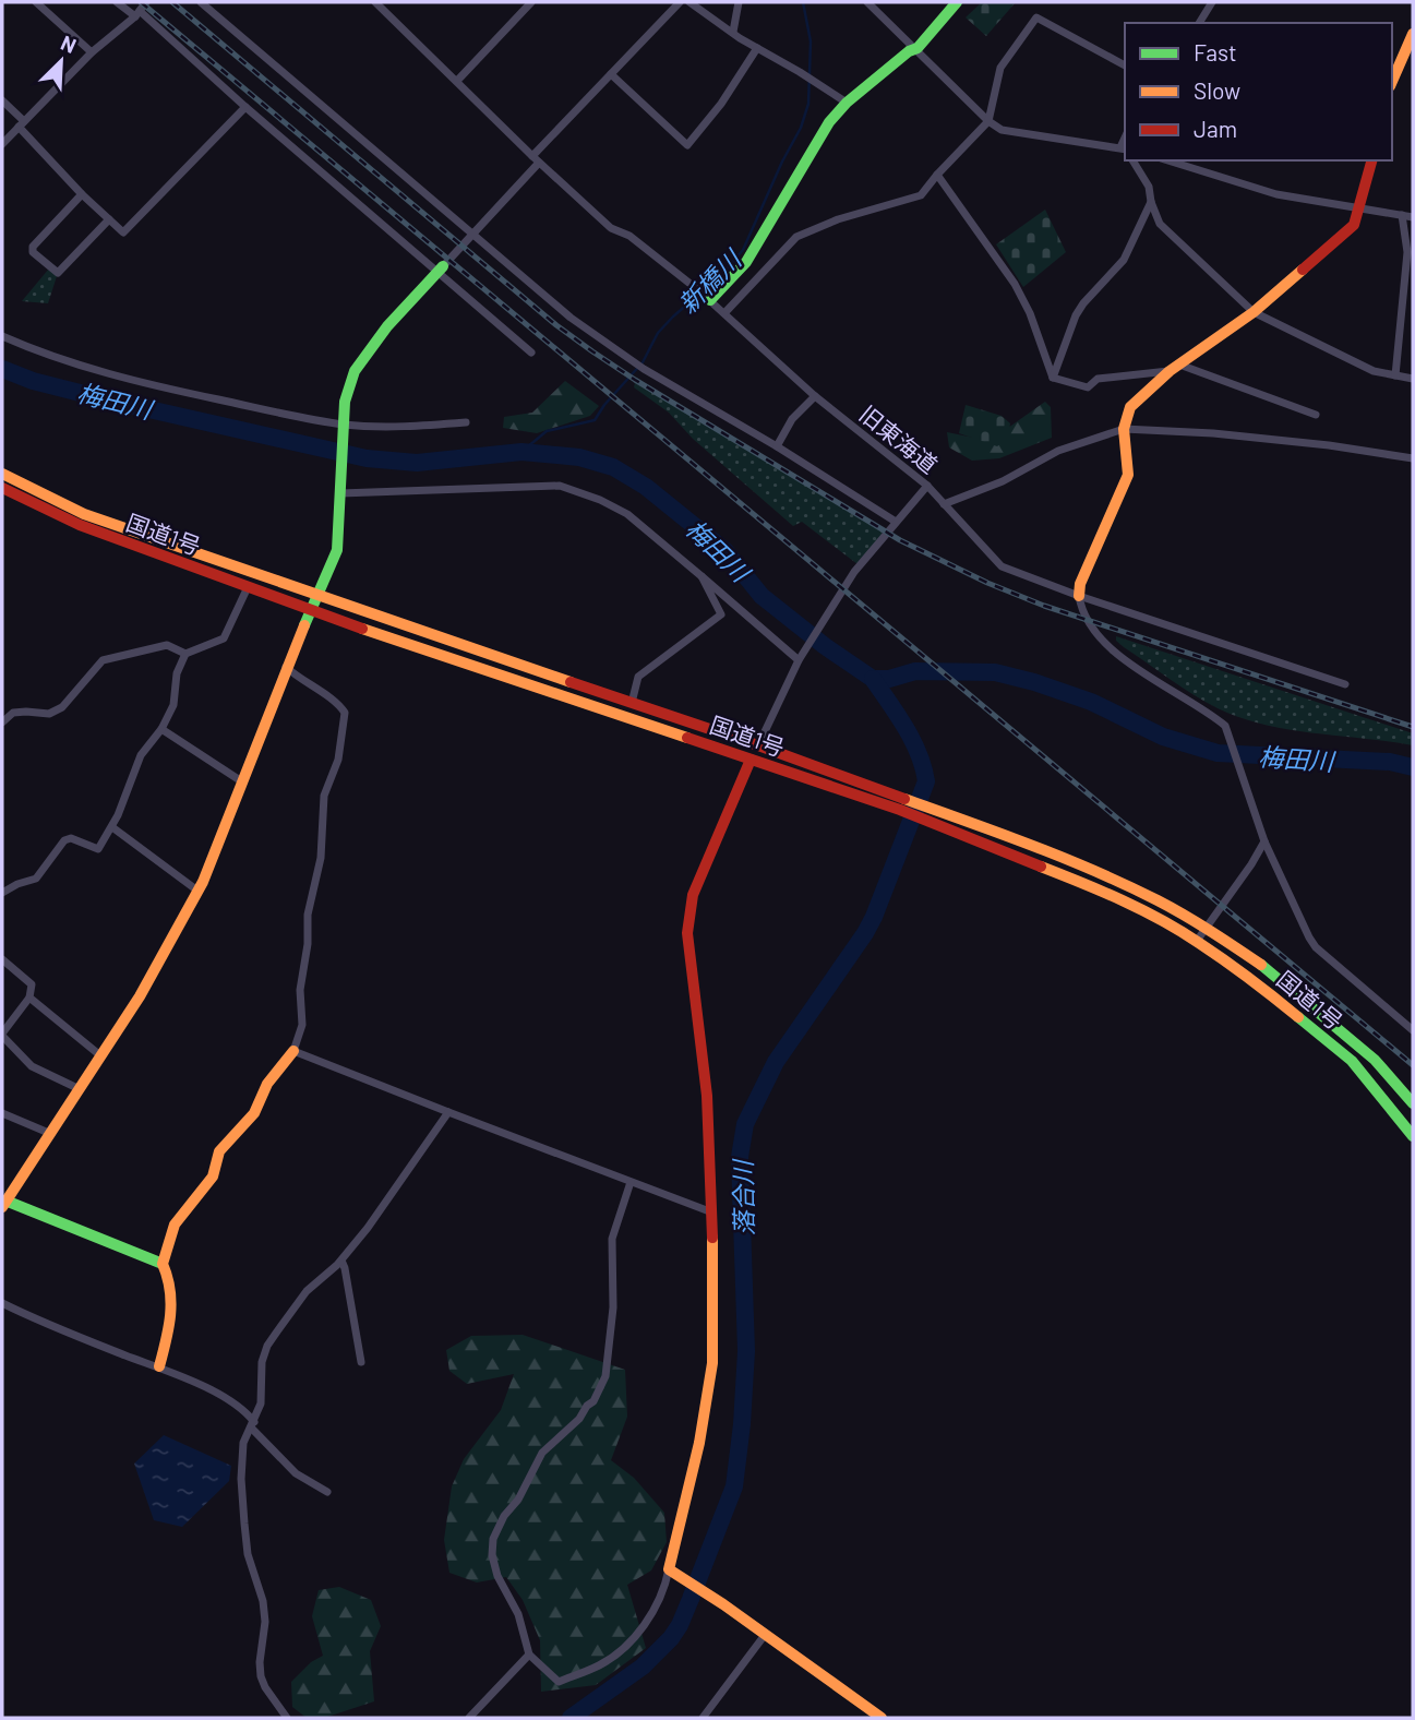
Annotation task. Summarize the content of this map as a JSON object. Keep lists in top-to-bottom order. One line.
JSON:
{"streets":{"main road":["国道1号"],"street":["旧東海道"]},"water":["新橋川","梅田川","落合川"],"legend":["Fast","Slow","Jam"],"north":"top right"}
